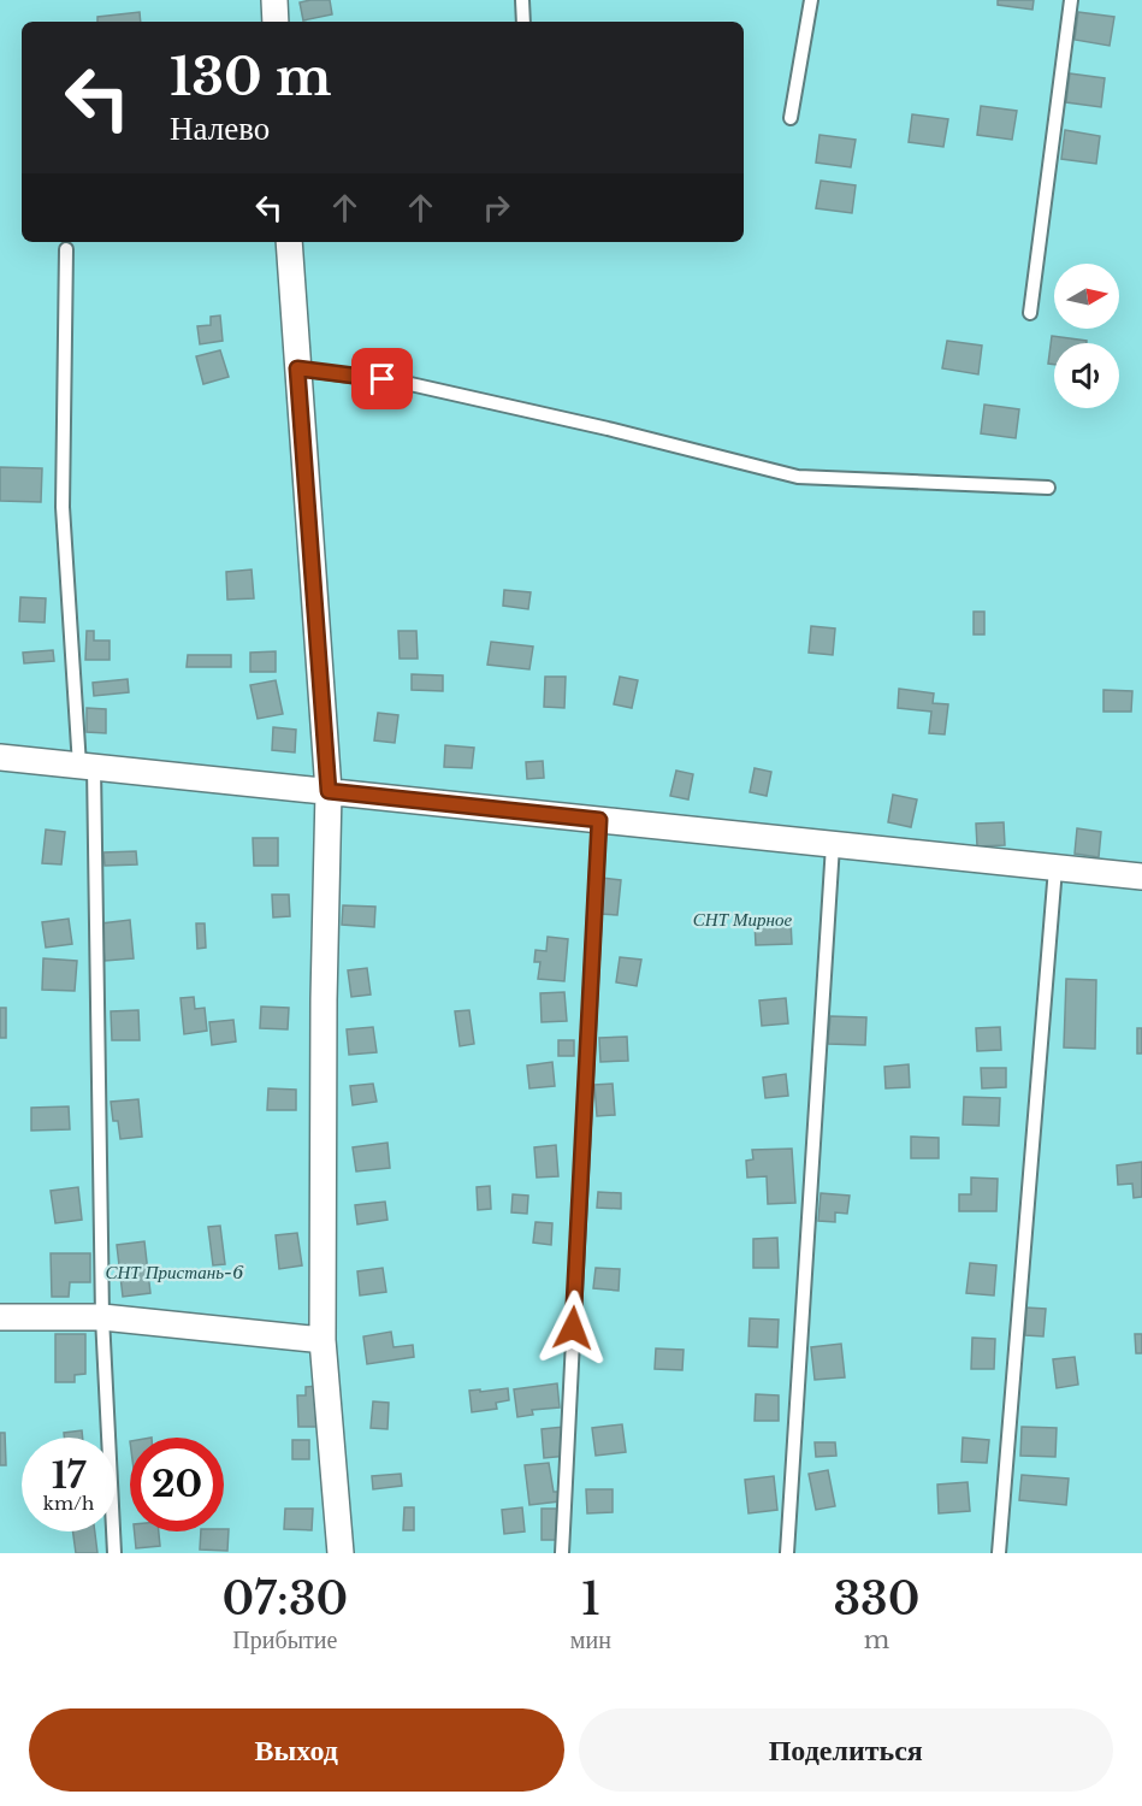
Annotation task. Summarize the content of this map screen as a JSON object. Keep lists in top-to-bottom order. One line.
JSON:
{"parks":["СНТ Мирное","СНТ Пристань-6"],"north":"right","page":{"turn":["130 m","Налево"],"speed":"17 km/h","limit":"20","eta":["07:30","Прибытие","1","мин","330","m"],"buttons":["Выход","Поделиться"]}}
